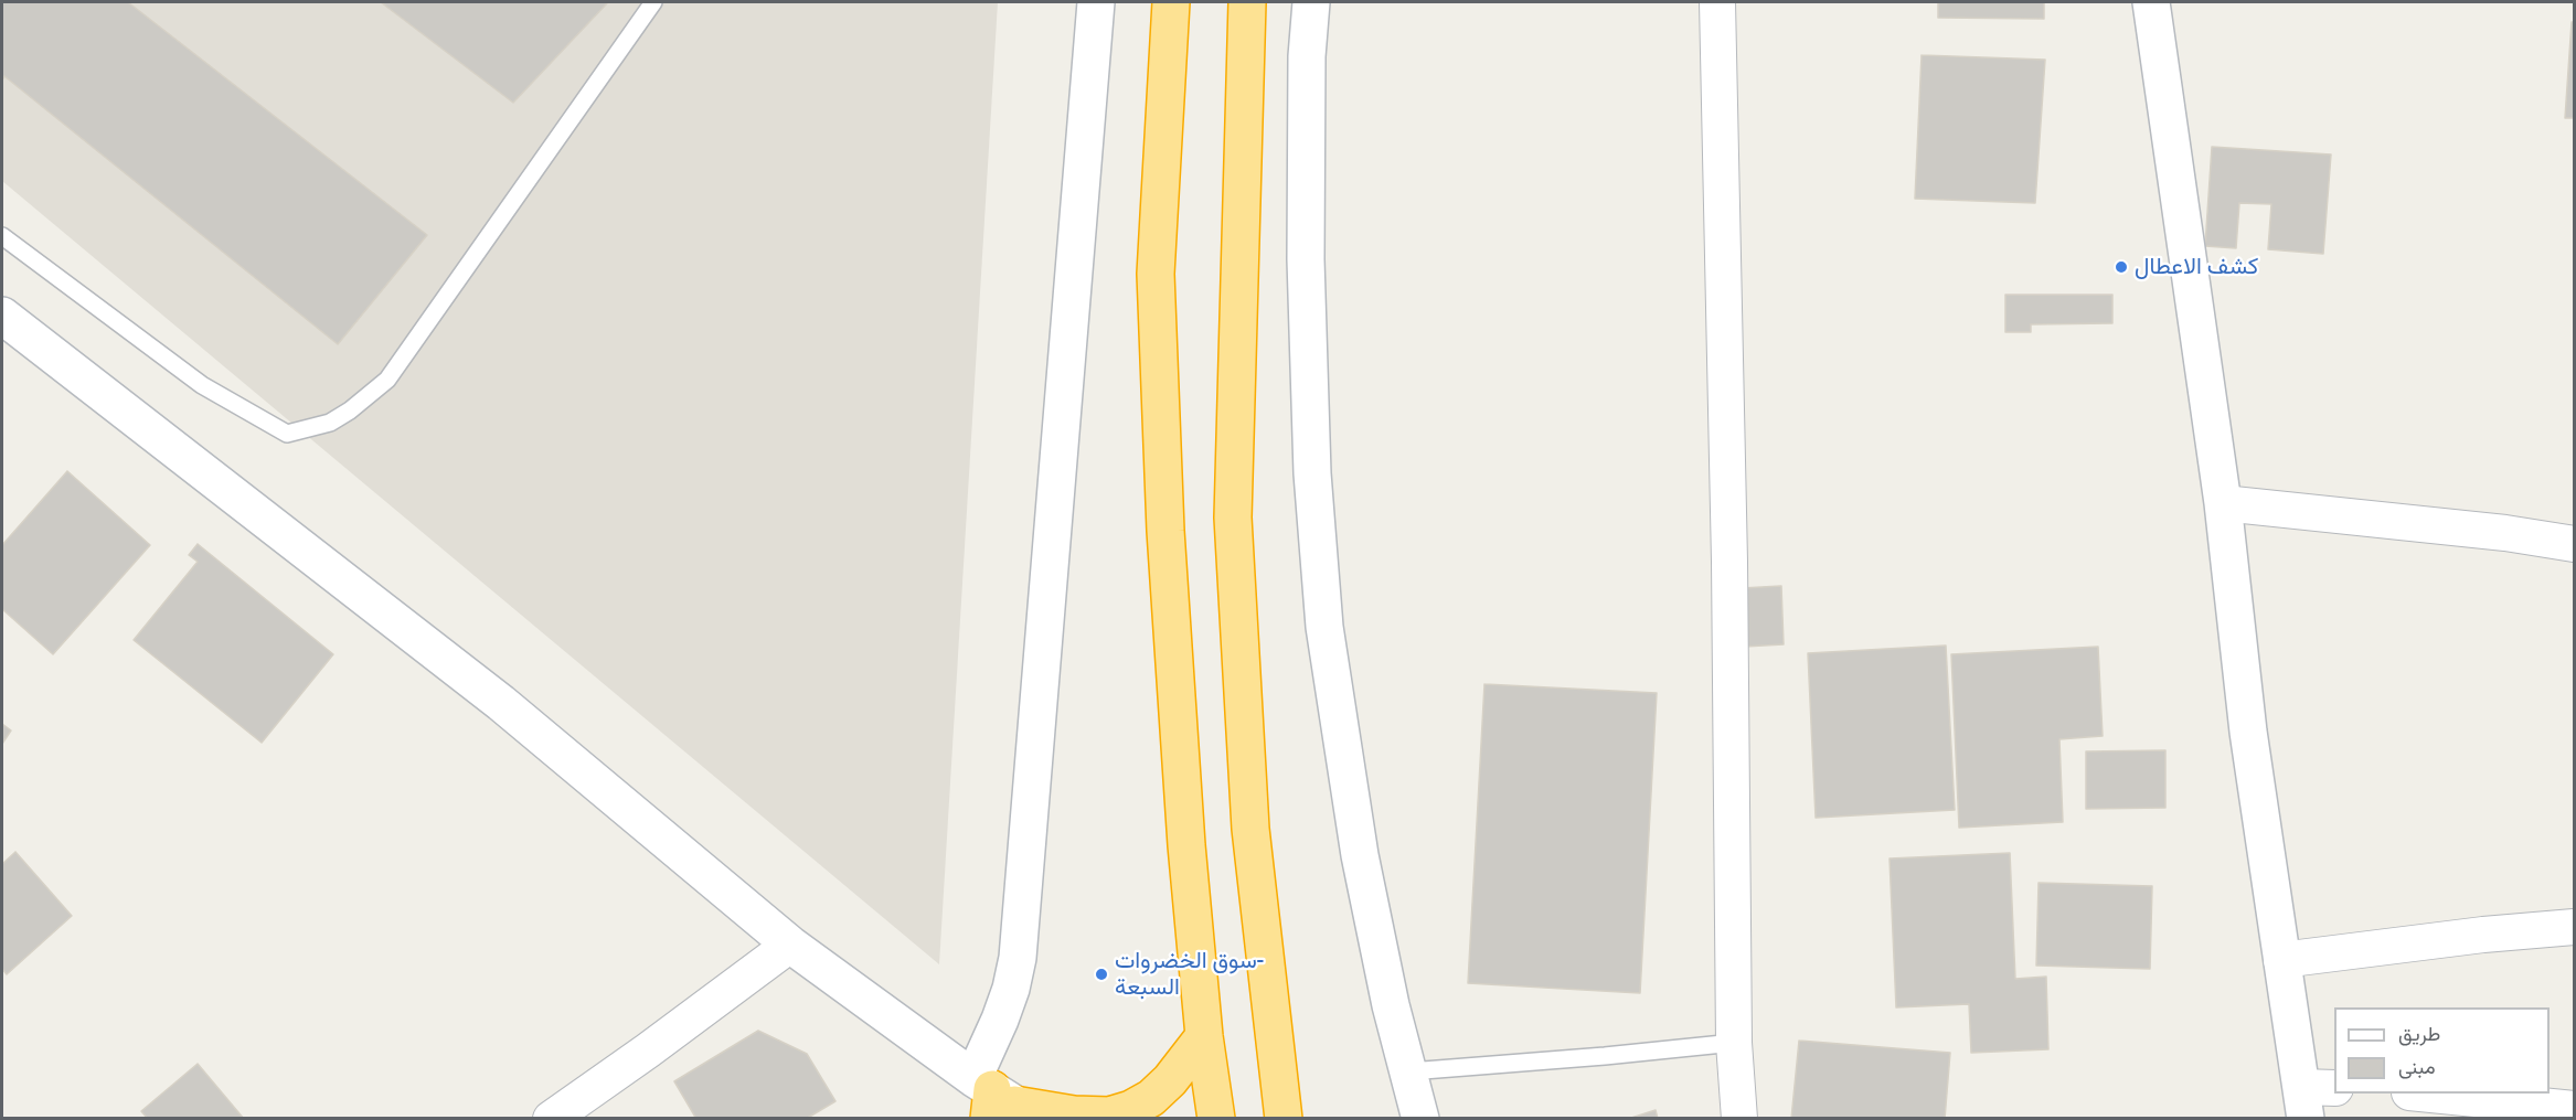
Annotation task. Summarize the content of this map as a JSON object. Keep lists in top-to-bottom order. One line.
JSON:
{"places":["كشف الاعطال","سوق الخضروات- السبعة"],"legend":["طريق","مبنى"]}
